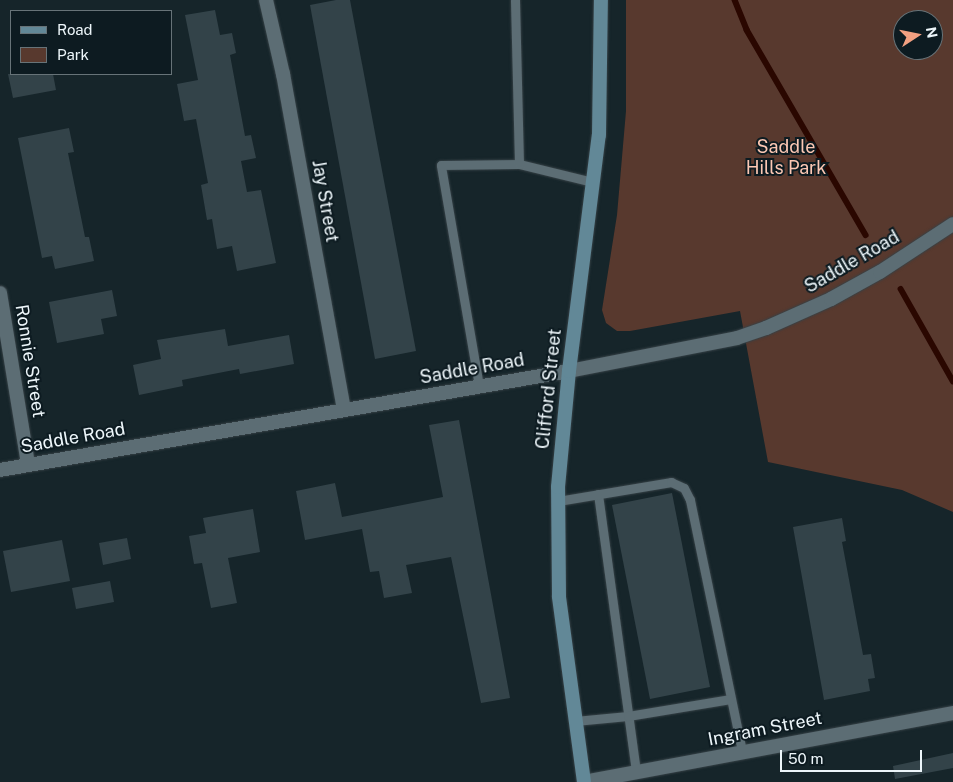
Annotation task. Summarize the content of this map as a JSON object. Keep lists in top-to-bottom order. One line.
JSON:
{"streets":{"main road":["Clifford Street"],"street":["Jay Street","Saddle Road","Ronnie Street","Ingram Street"]},"crossings":[["Jay Street","Saddle Road"],["Saddle Road","Ronnie Street"],["Saddle Road","Clifford Street"],["Clifford Street","Ingram Street"]],"parks":["Saddle Hills Park"],"legend":["Road","Park"],"scale_bar":"50 m","north":"right"}
